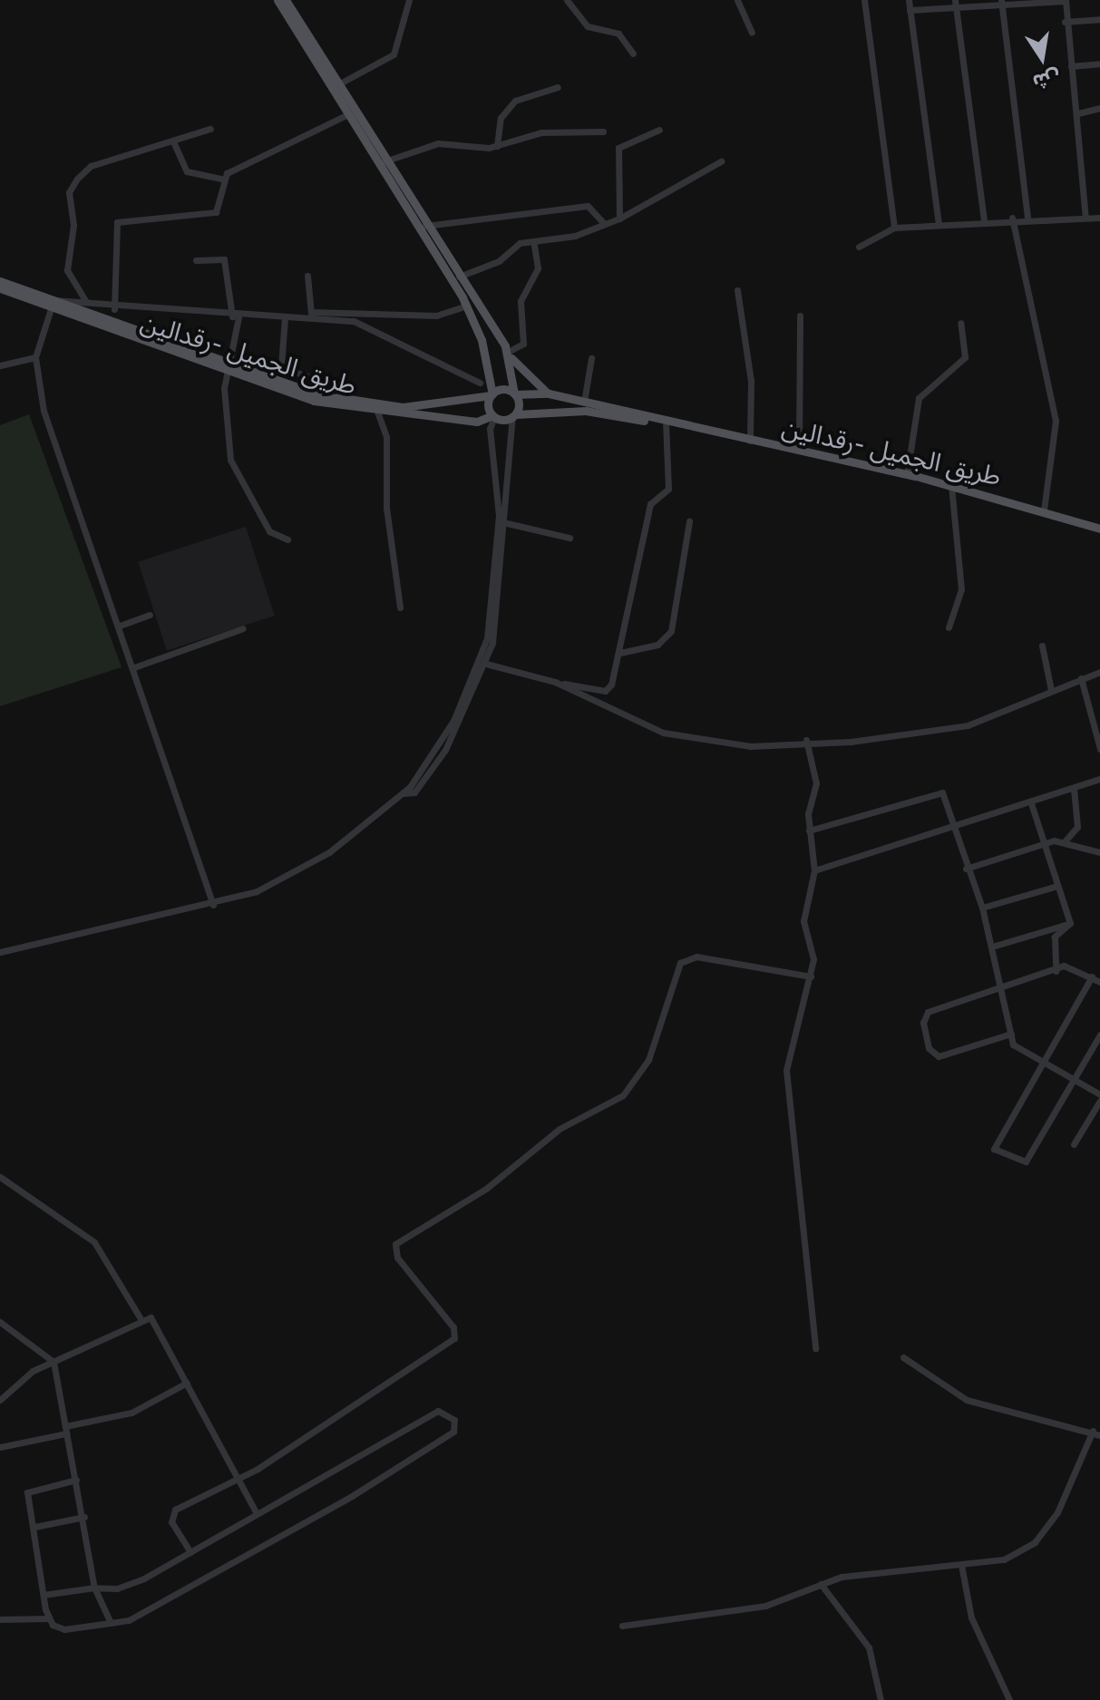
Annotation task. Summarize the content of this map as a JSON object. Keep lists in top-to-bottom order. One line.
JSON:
{"streets":{"main road":["طريق الجميل -رقدالين"]},"north":"bottom"}
